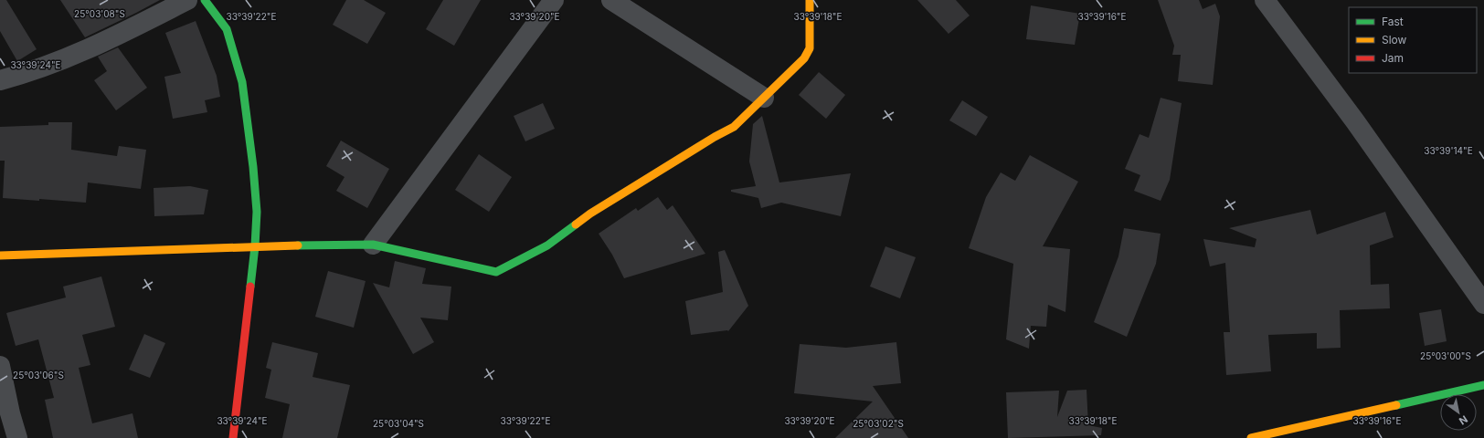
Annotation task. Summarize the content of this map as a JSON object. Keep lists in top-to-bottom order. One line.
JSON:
{"legend":["Fast","Slow","Jam"],"north":"bottom right","coordinates":["25°03'08\"S","33°39'22\"E","33°39'20\"E","33°39'18\"E","33°39'16\"E","33°39'24\"E","33°39'14\"E","25°03'00\"S","25°03'06\"S","25°03'04\"S","25°03'02\"S"]}
